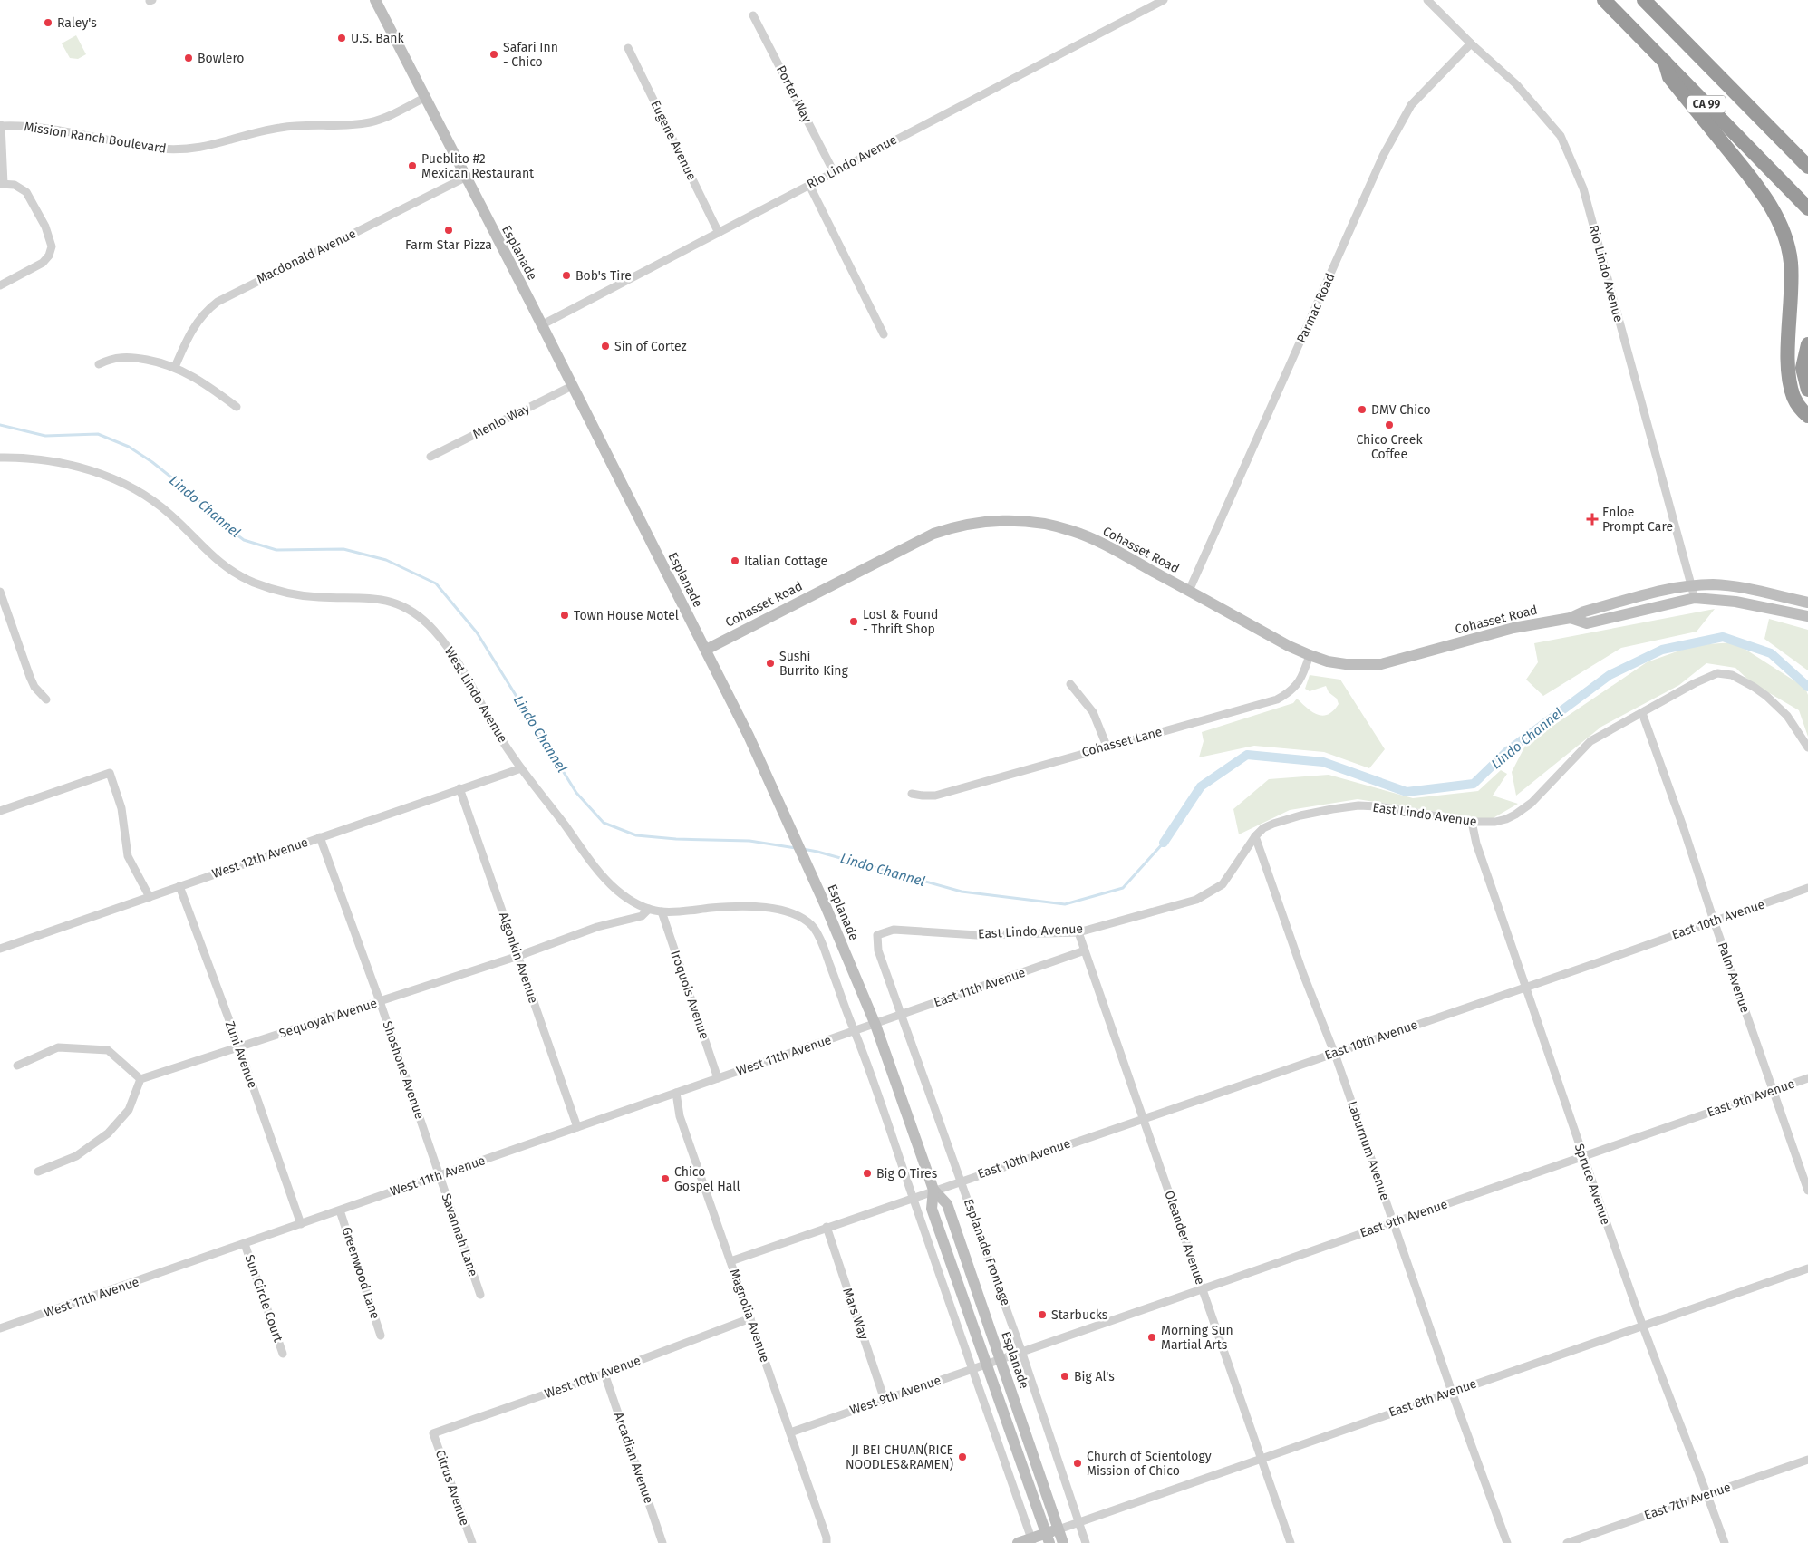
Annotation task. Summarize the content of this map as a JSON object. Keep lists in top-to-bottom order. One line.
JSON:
{"streets":{"highway":["CA 99"],"main road":["Esplanade","Cohasset Road"],"street":["Porter Way","Mission Ranch Boulevard","Eugene Avenue","Rio Lindo Avenue","Macdonald Avenue","Parmac Road","Menlo Way","West Lindo Avenue","Cohasset Lane","East Lindo Avenue","West 12th Avenue","East 10th Avenue","Algonkin Avenue","Palm Avenue","East 11th Avenue","Iroquois Avenue","Sequoyah Avenue","Zuni Avenue","West 11th Avenue","Shoshone Avenue","East 9th Avenue","Laburnum Avenue","Spruce Avenue","Savannah Lane","Oleander Avenue","Esplanade Frontage","Greenwood Lane","Sun Circle Court","Mars Way","Magnolia Avenue","West 10th Avenue","West 9th Avenue","East 8th Avenue","Arcadian Avenue","Citrus Avenue","East 7th Avenue"]},"crossings":[["Porter Way","Rio Lindo Avenue"],["Mission Ranch Boulevard","Esplanade"],["Eugene Avenue","Rio Lindo Avenue"],["Rio Lindo Avenue","Esplanade"],["Rio Lindo Avenue","Parmac Road"],["Rio Lindo Avenue","Cohasset Road"],["Esplanade","Macdonald Avenue"],["Esplanade","Menlo Way"],["Esplanade","Cohasset Road"],["Esplanade","East 10th Avenue"],["Esplanade","East 11th Avenue"],["Esplanade","West 11th Avenue"],["Esplanade","East 9th Avenue"],["Esplanade","West 9th Avenue"],["Esplanade","East 8th Avenue"],["Parmac Road","Cohasset Road"],["Cohasset Road","Cohasset Lane"],["West Lindo Avenue","West 12th Avenue"],["West Lindo Avenue","Iroquois Avenue"],["West Lindo Avenue","Sequoyah Avenue"],["West Lindo Avenue","West 11th Avenue"],["East Lindo Avenue","Palm Avenue"],["East Lindo Avenue","Laburnum Avenue"],["East Lindo Avenue","Spruce Avenue"],["East Lindo Avenue","Oleander Avenue"],["East Lindo Avenue","Esplanade Frontage"],["West 12th Avenue","Algonkin Avenue"],["West 12th Avenue","Zuni Avenue"],["West 12th Avenue","Shoshone Avenue"],["East 10th Avenue","Palm Avenue"],["East 10th Avenue","Laburnum Avenue"],["East 10th Avenue","Spruce Avenue"],["East 10th Avenue","Oleander Avenue"],["East 10th Avenue","Esplanade Frontage"],["Algonkin Avenue","Sequoyah Avenue"],["Algonkin Avenue","West 11th Avenue"],["Palm Avenue","East 9th Avenue"],["East 11th Avenue","West 11th Avenue"],["East 11th Avenue","Oleander Avenue"],["East 11th Avenue","Esplanade Frontage"],["Iroquois Avenue","West 11th Avenue"],["Sequoyah Avenue","Zuni Avenue"],["Sequoyah Avenue","Shoshone Avenue"],["Zuni Avenue","West 11th Avenue"],["West 11th Avenue","Shoshone Avenue"],["West 11th Avenue","Savannah Lane"],["West 11th Avenue","Greenwood Lane"],["West 11th Avenue","Sun Circle Court"],["West 11th Avenue","Magnolia Avenue"],["Shoshone Avenue","Savannah Lane"],["East 9th Avenue","Laburnum Avenue"],["East 9th Avenue","Spruce Avenue"],["East 9th Avenue","Oleander Avenue"],["East 9th Avenue","Esplanade Frontage"],["East 9th Avenue","West 9th Avenue"],["Laburnum Avenue","East 8th Avenue"],["Spruce Avenue","East 8th Avenue"],["Spruce Avenue","East 7th Avenue"],["Oleander Avenue","East 8th Avenue"],["Esplanade Frontage","East 8th Avenue"],["Mars Way","West 9th Avenue"],["Magnolia Avenue","West 10th Avenue"],["Magnolia Avenue","West 9th Avenue"],["West 10th Avenue","Arcadian Avenue"],["West 10th Avenue","Citrus Avenue"]],"water":["Lindo Channel"],"places":{"other":["Raley's","U.S. Bank","Safari Inn - Chico","Bowlero","Pueblito #2 Mexican Restaurant","Farm Star Pizza","Bob's Tire","Sin of Cortez","DMV Chico","Chico Creek Coffee","Italian Cottage","Town House Motel","Lost & Found - Thrift Shop","Sushi Burrito King","Big O Tires","Chico Gospel Hall","Starbucks","Morning Sun Martial Arts","Big Al's","JI BEI CHUAN(RICE NOODLES&RAMEN)","Church of Scientology Mission of Chico"],"health":["Enloe Prompt Care"]}}
